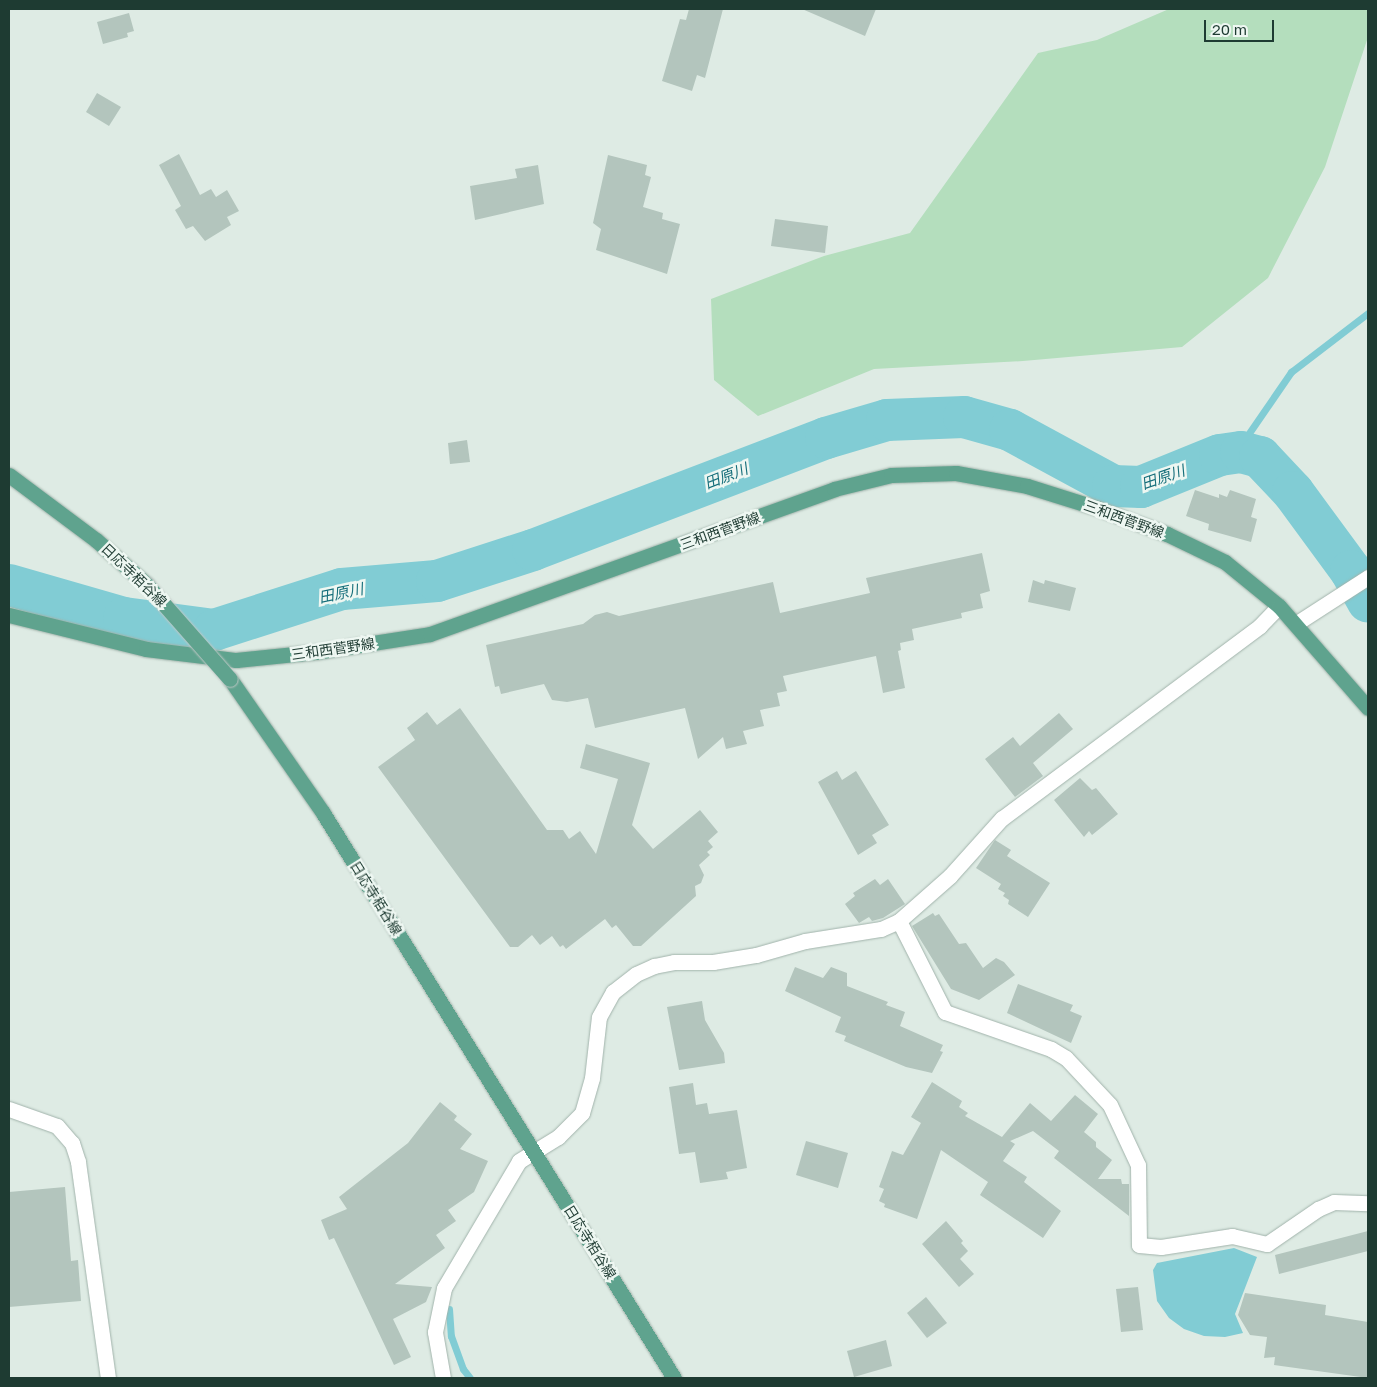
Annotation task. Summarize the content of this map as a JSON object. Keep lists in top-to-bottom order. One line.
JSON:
{"streets":{"main road":["三和西菅野線","日応寺栢谷線"]},"water":["田原川"],"scale_bar":"20 m"}
